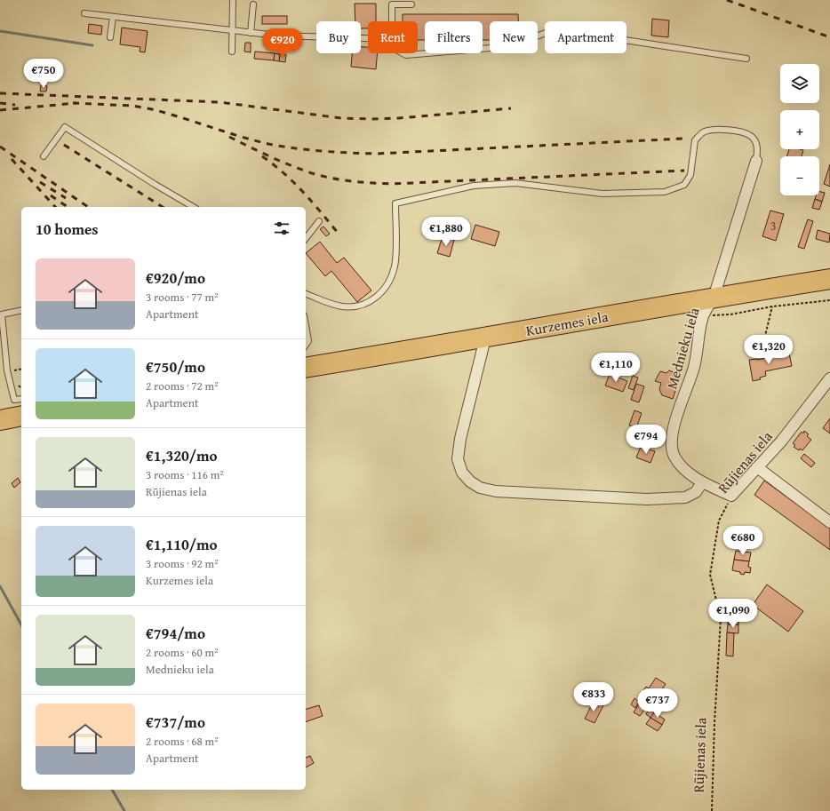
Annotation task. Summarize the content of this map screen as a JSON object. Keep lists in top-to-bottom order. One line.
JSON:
{"streets":{"highway":["Kurzemes iela"],"street":["Mednieku iela","Rūjienas iela"]},"crossings":[["Kurzemes iela","Mednieku iela"],["Mednieku iela","Rūjienas iela"]],"house_numbers":["3"],"page":{"chip":["Buy","Rent","Filters","New","Apartment"],"price":["€920","€750","€1,880","€1,320","€1,110","€794","€680","€1,090","€833","€737"],"map_buttons":["+","−"],"heading":"10 homes","list":[{"name":"€920/mo","note":"3 rooms · 77 m² · Apartment"},{"name":"€750/mo","note":"2 rooms · 72 m² · Apartment"},{"name":"€1,320/mo","note":"3 rooms · 116 m² · Rūjienas iela"},{"name":"€1,110/mo","note":"3 rooms · 92 m² · Kurzemes iela"},{"name":"€794/mo","note":"2 rooms · 60 m² · Mednieku iela"},{"name":"€737/mo","note":"2 rooms · 68 m² · Apartment"}]}}
